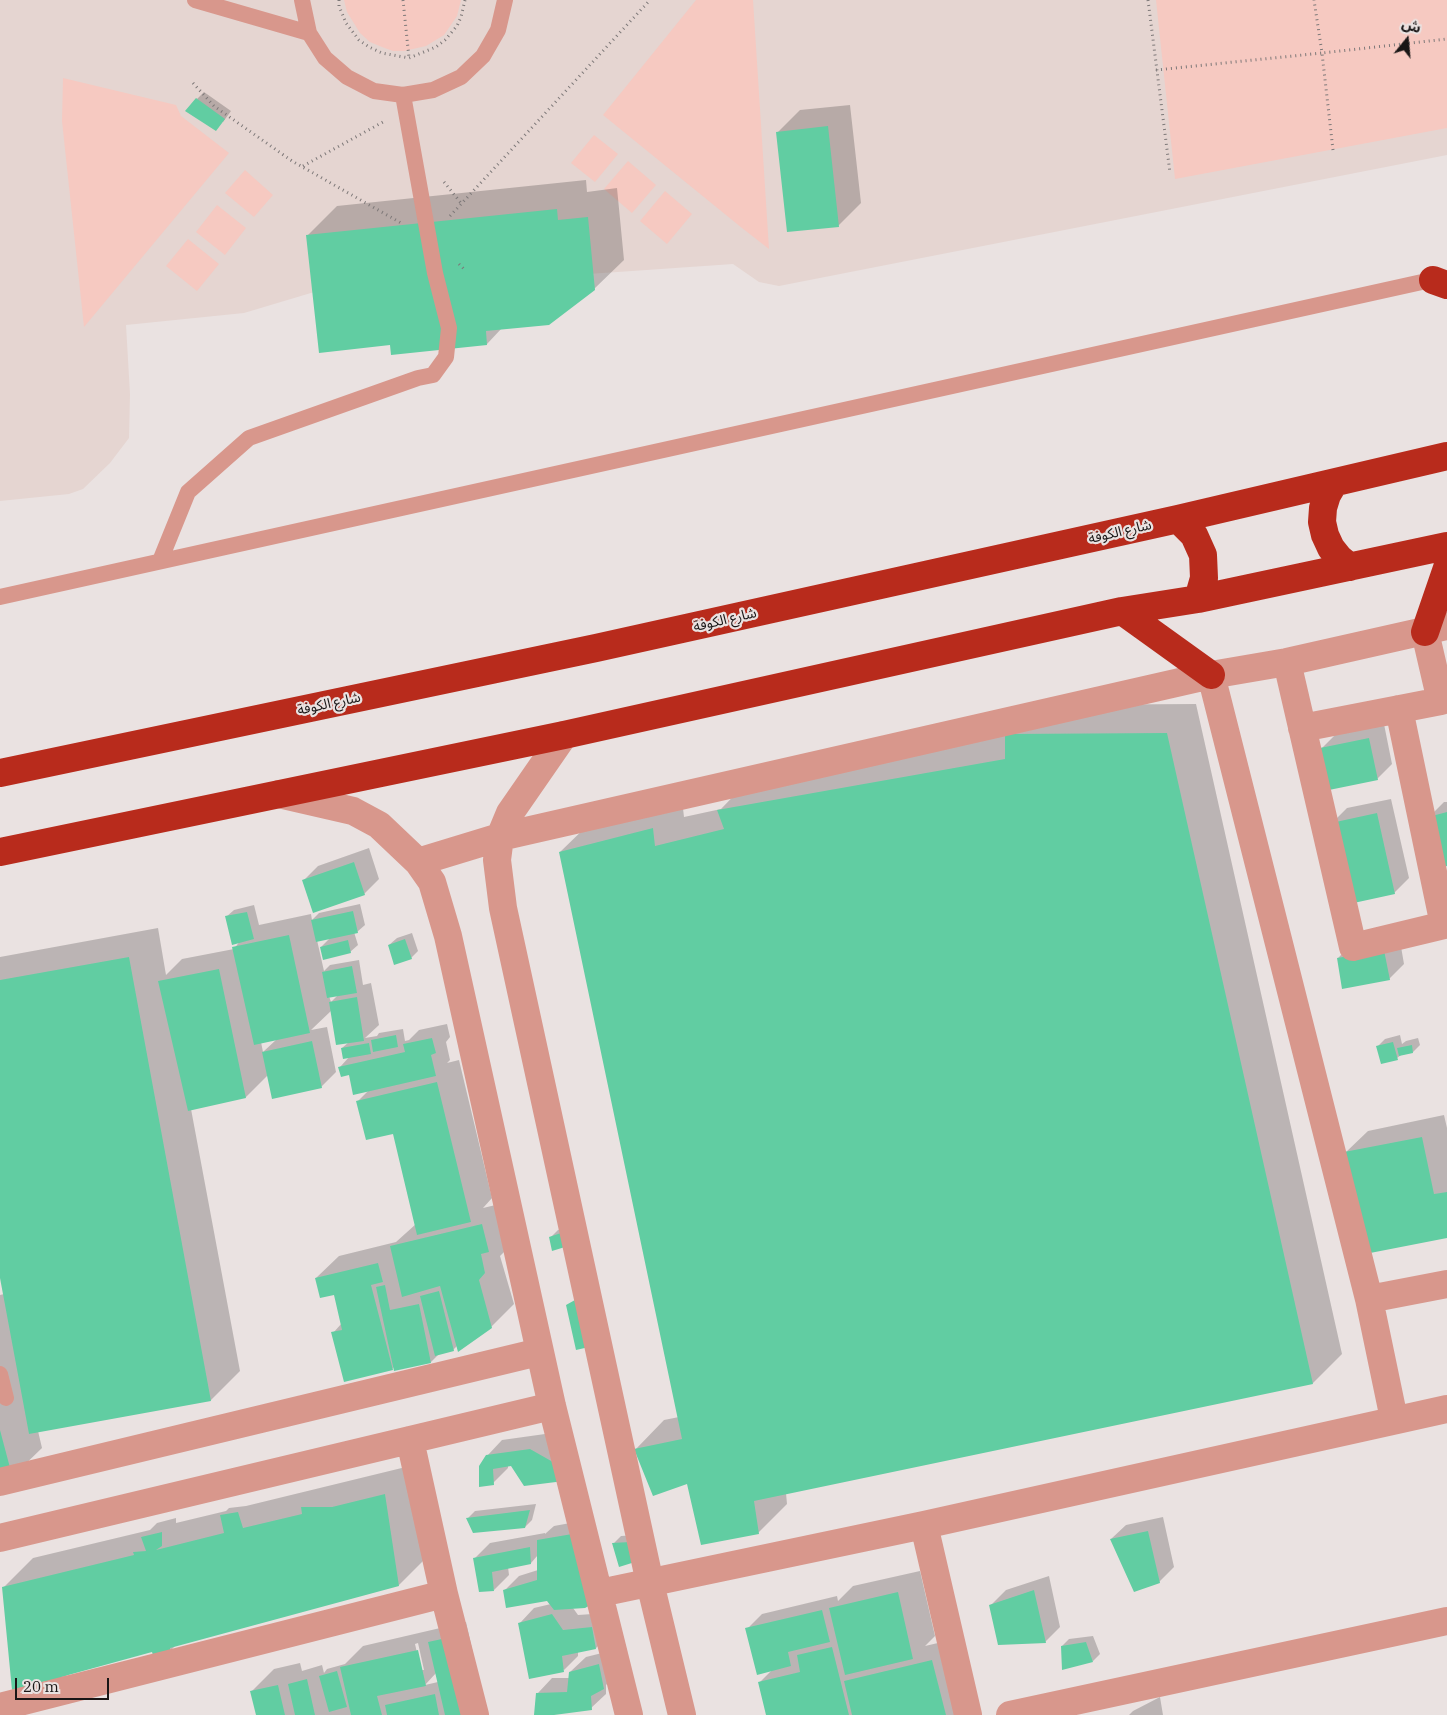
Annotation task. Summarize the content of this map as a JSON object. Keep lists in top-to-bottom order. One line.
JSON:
{"streets":{"highway":["شارع الكوفة"]},"scale_bar":"20 m","north":"top"}
